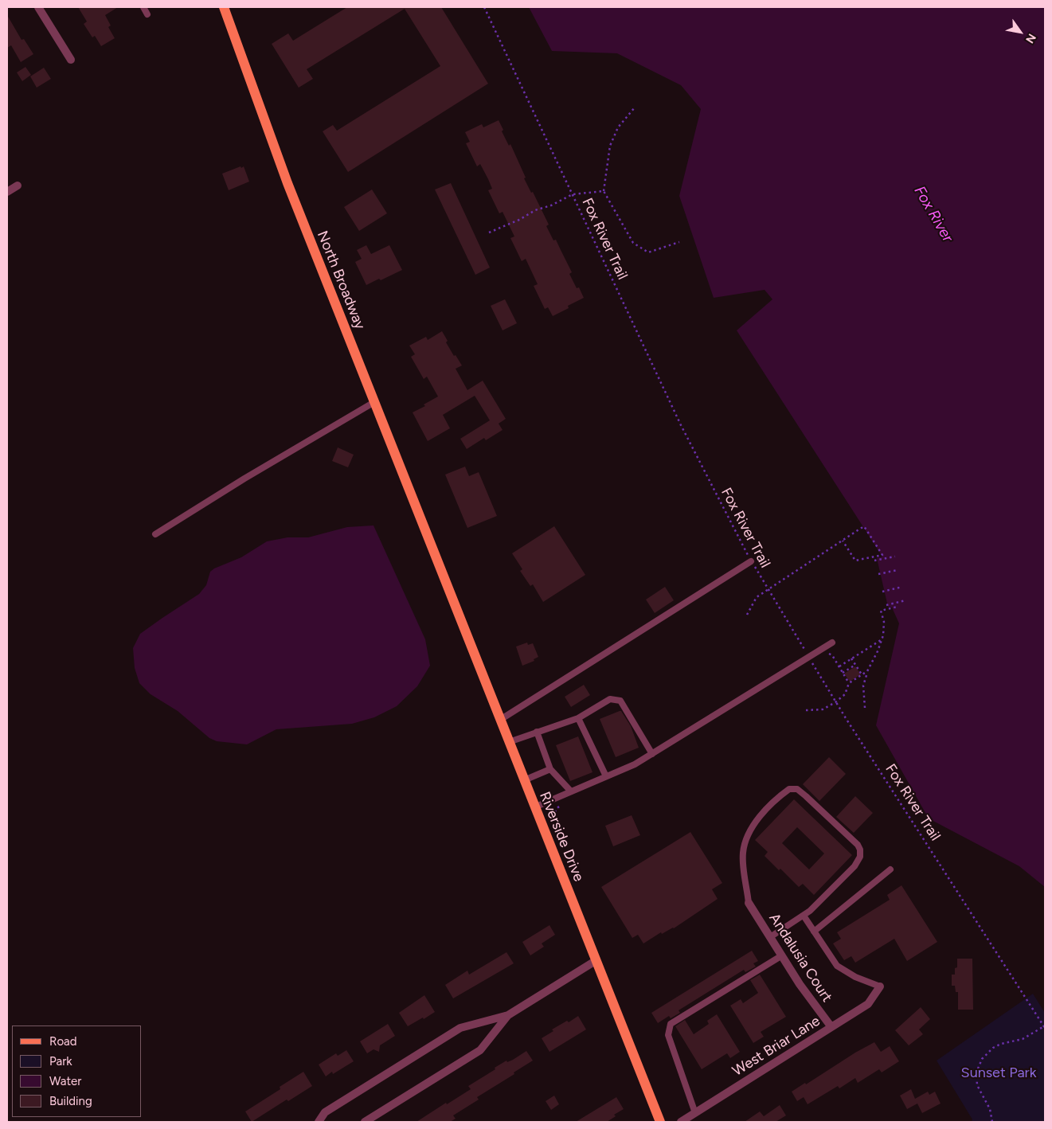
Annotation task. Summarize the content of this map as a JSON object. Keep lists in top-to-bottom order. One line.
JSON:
{"streets":{"main road":["North Broadway","Riverside Drive"],"street":["Andalusia Court","West Briar Lane"],"path":["Fox River Trail"]},"crossings":[["North Broadway","Riverside Drive"],["Andalusia Court","West Briar Lane"]],"water":["Fox River"],"parks":["Sunset Park"],"legend":["Road","Park","Water","Building"],"north":"bottom right"}
